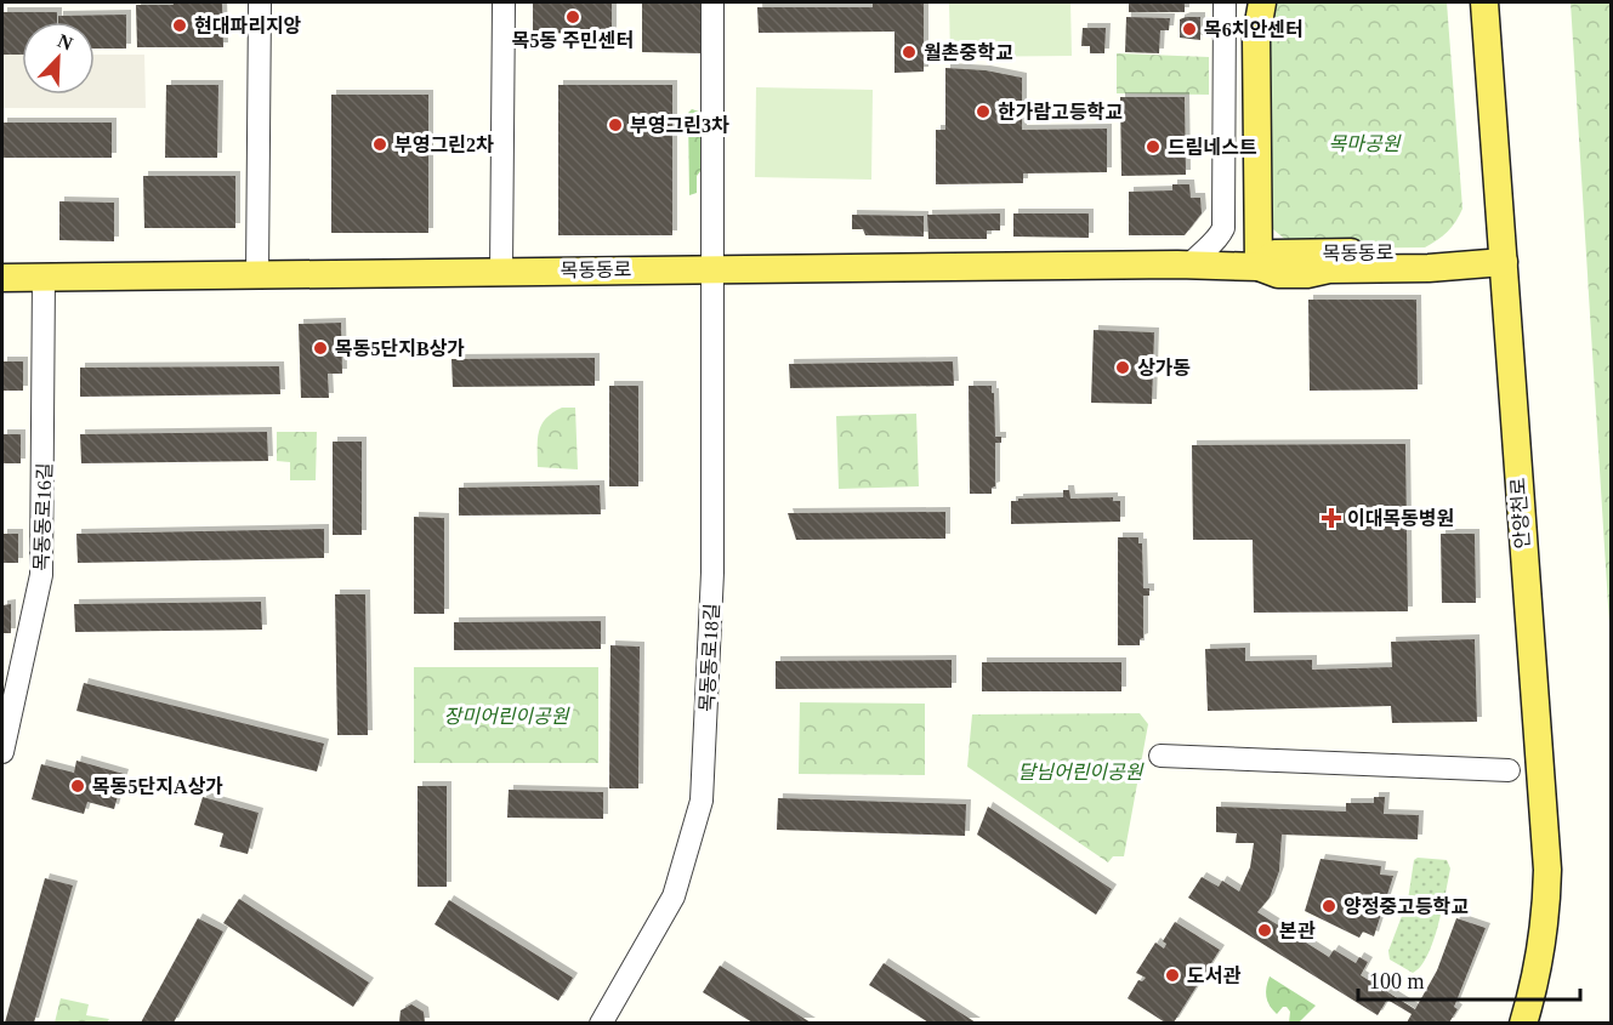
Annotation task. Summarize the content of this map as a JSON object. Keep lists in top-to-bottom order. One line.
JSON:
{"streets":{"main road":["목동동로","안양천로"],"street":["목동동로16길","목동동로18길"]},"crossings":[["목동동로","안양천로"],["목동동로","목동동로16길"],["목동동로","목동동로18길"]],"parks":["목마공원","장미어린이공원","달님어린이공원"],"places":{"other":["목5동 주민센터","현대파리지앙","목6치안센터","월촌중학교","한가람고등학교","부영그린3차","부영그린2차","드림네스트","목동5단지B상가","상가동","목동5단지A상가","양정중고등학교","본관","도서관"],"health":["이대목동병원"]},"scale_bar":"100 m","north":"top right"}
